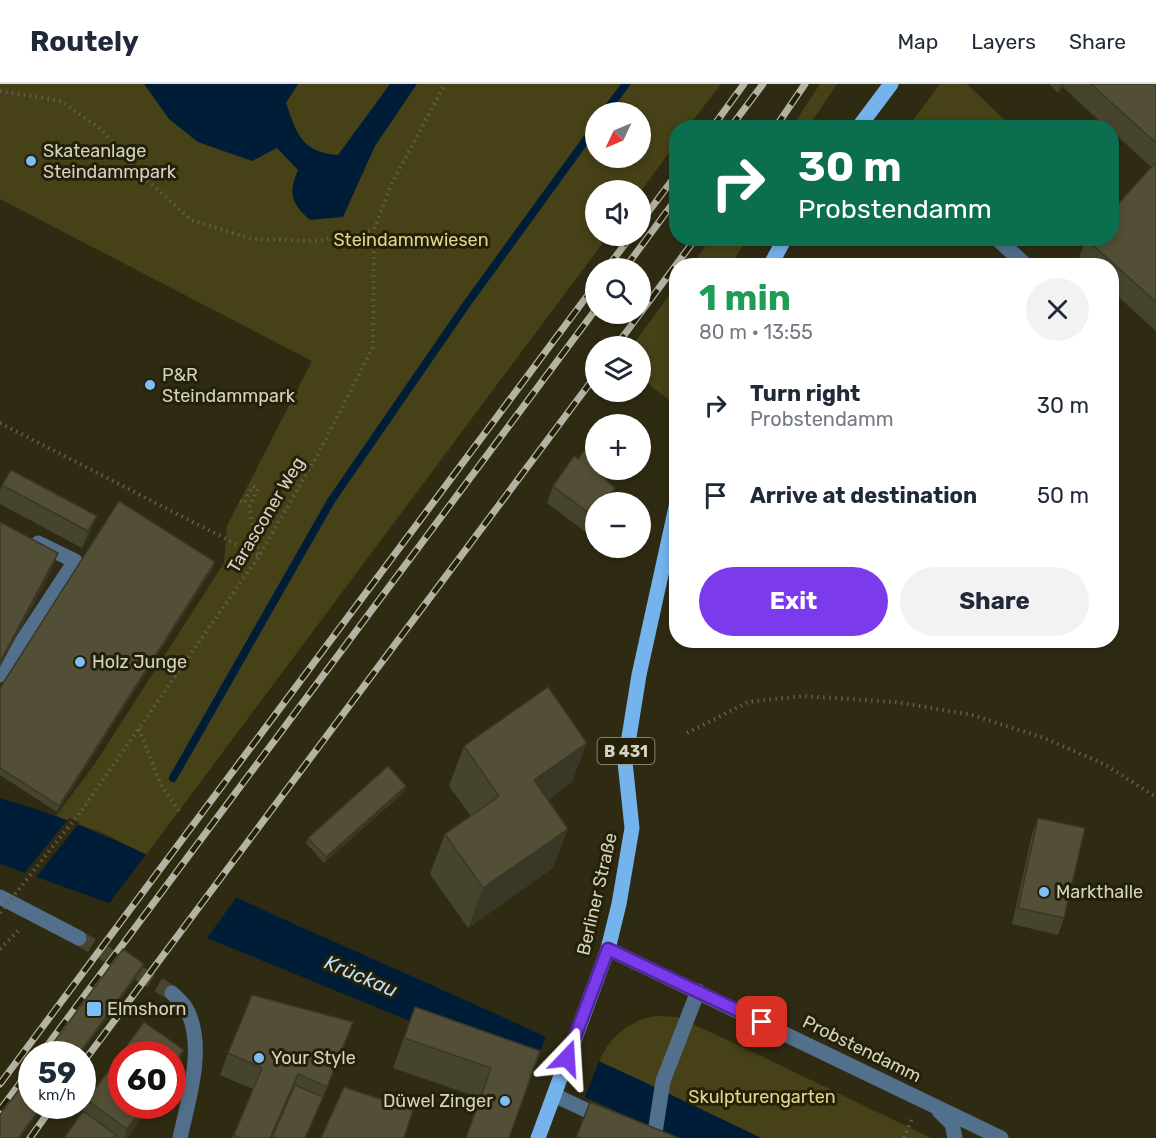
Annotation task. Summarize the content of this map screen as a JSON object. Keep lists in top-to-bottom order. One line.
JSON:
{"streets":{"main road":["B 431","Berliner Straße"],"street":["Probstendamm"],"path":["Tarasconer Weg"]},"crossings":[["Berliner Straße","Probstendamm"]],"water":["Krückau"],"parks":["Steindammwiesen","Skulpturengarten"],"places":{"other":["Skateanlage Steindammpark","P&R Steindammpark","Holz Junge","Markthalle","Your Style","Düwel Zinger"],"transit":["Elmshorn"]},"north":"bottom left","page":{"header":"Routely","nav":["Map","Layers","Share"],"map_buttons":["+","−"],"turn":["30 m","Probstendamm"],"heading":["1 min","80 m · 13:55"],"list":[{"name":"Turn right","note":"Probstendamm","value":"30 m"},{"name":"Arrive at destination","value":"50 m"}],"buttons":["Exit","Share"],"speed":"59 km/h","limit":"60"}}
